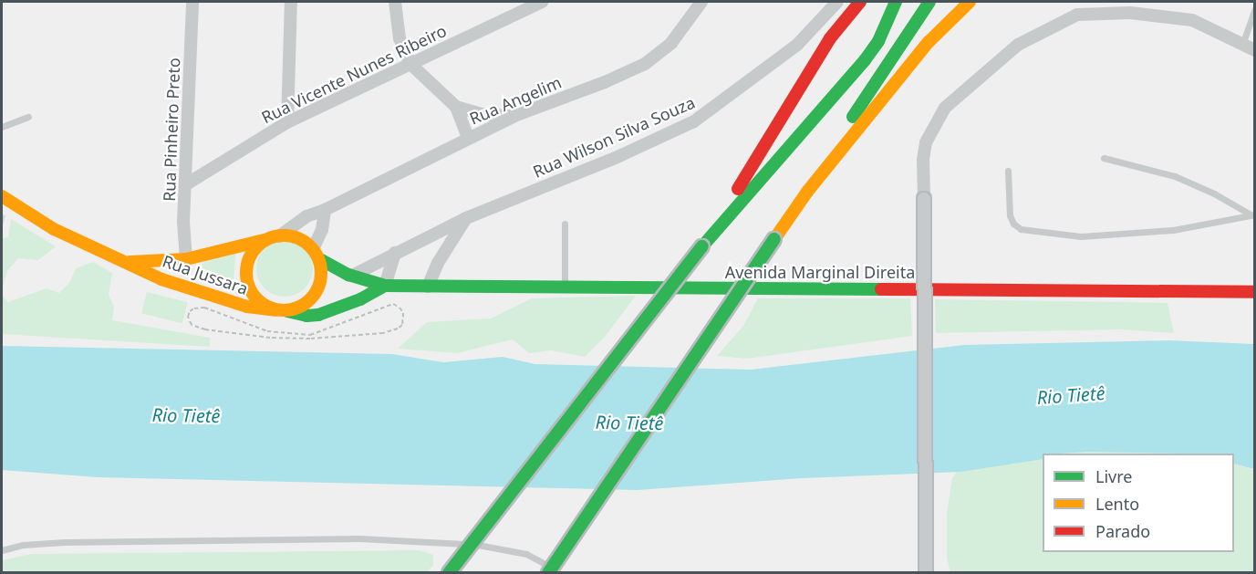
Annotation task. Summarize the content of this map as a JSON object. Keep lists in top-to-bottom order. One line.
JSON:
{"streets":{"main road":["Avenida Marginal Direita","Rua Jussara"],"street":["Rua Vicente Nunes Ribeiro","Rua Angelim","Rua Pinheiro Preto","Rua Wilson Silva Souza"]},"crossings":[["Rua Vicente Nunes Ribeiro","Rua Pinheiro Preto"],["Rua Angelim","Avenida Marginal Direita"],["Rua Angelim","Rua Jussara"],["Rua Pinheiro Preto","Rua Jussara"],["Rua Wilson Silva Souza","Avenida Marginal Direita"],["Avenida Marginal Direita","Rua Jussara"]],"water":["Rio Tietê"],"legend":["Livre","Lento","Parado"]}
